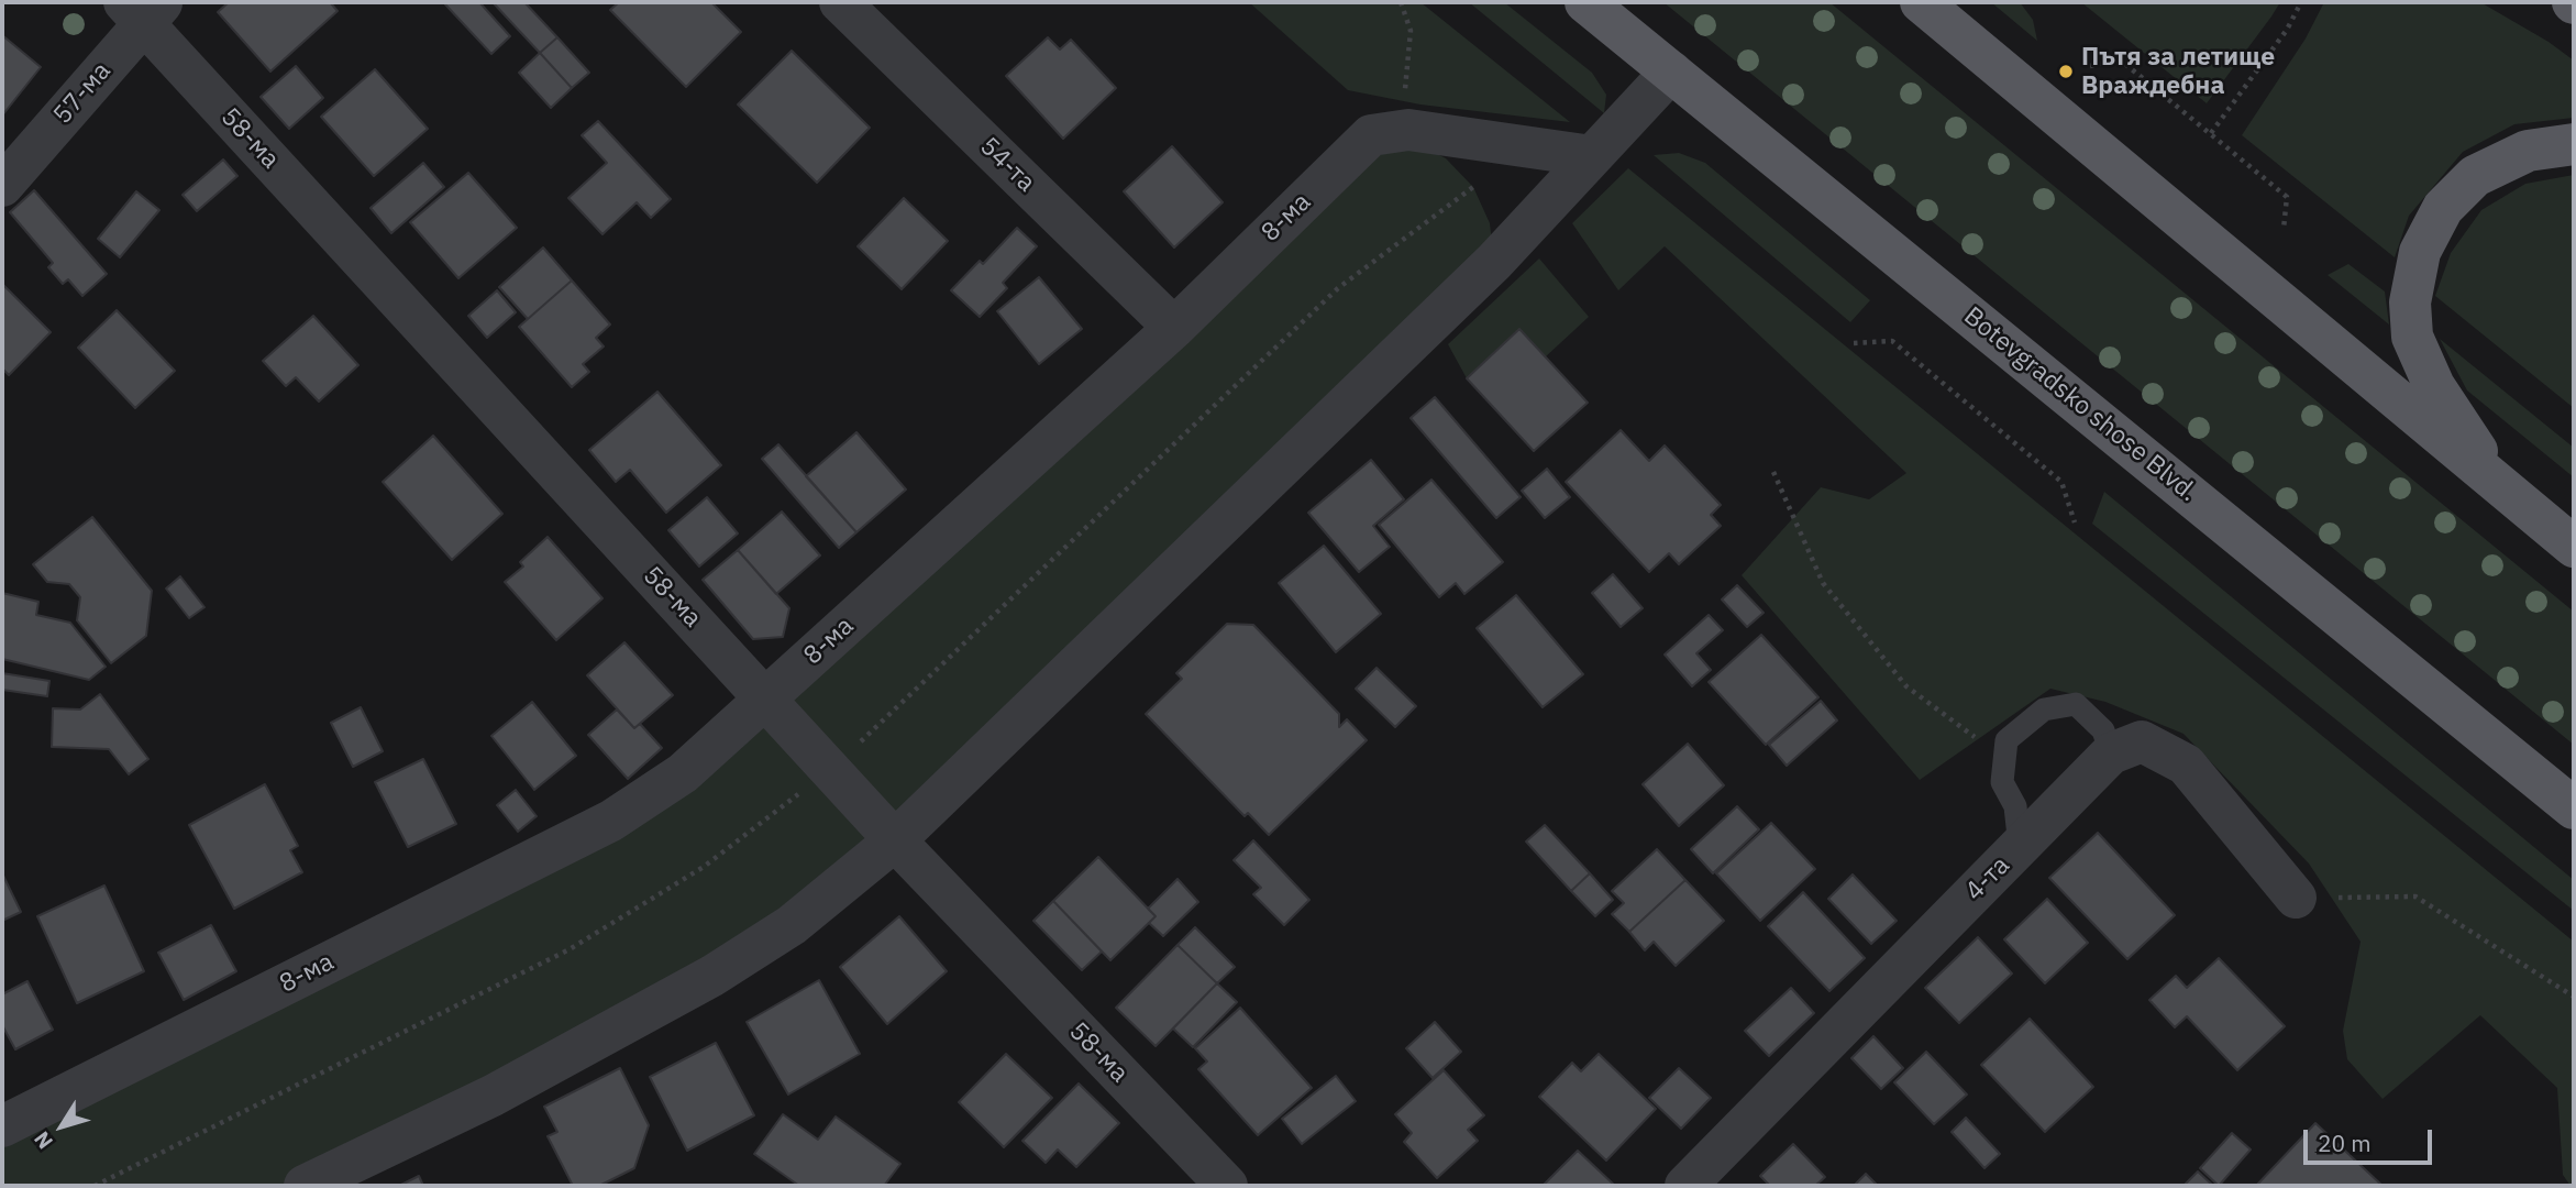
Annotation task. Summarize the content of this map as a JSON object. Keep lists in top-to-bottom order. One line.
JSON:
{"streets":{"main road":["Botevgradsko shose Blvd."],"street":["57-ма","58-ма","54-та","8-ма","4-та"]},"crossings":[["57-ма","58-ма"],["58-ма","8-ма"],["54-та","8-ма"]],"places":["Пътя за летище Враждебна"],"scale_bar":"20 m","north":"bottom left"}
